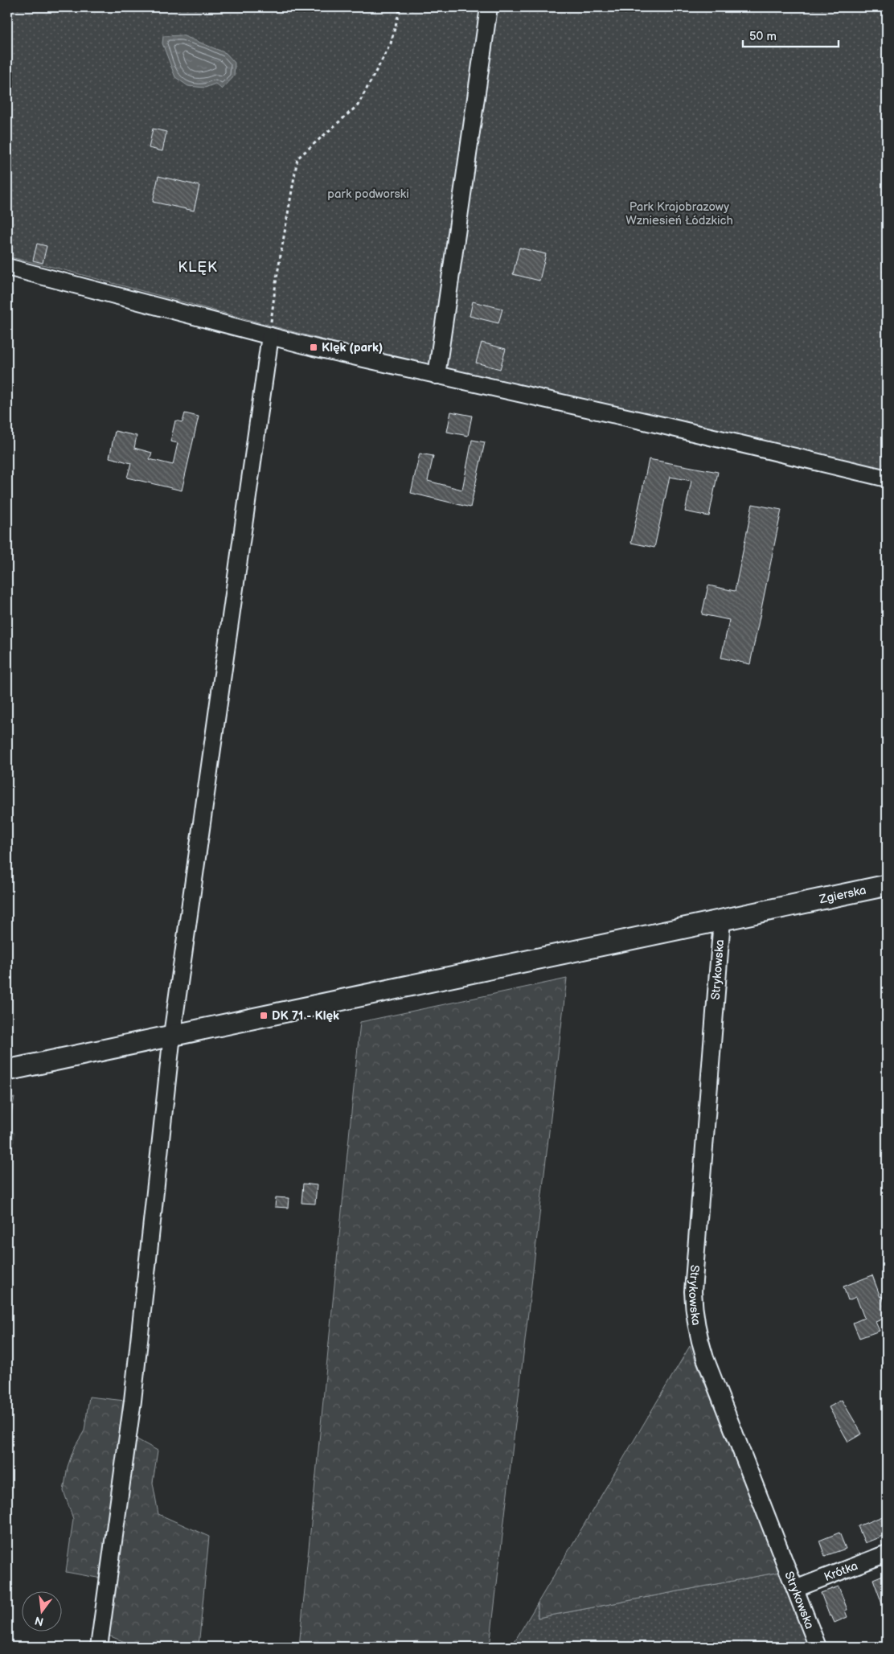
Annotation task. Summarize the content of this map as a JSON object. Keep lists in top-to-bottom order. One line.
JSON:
{"streets":{"main road":["Zgierska"],"street":["Strykowska","Krótka"]},"crossings":[["Zgierska","Strykowska"],["Strykowska","Krótka"]],"districts":["KLĘK"],"parks":["park podworski","Park Krajobrazowy Wzniesień Łódzkich"],"places":{"transit":["Klęk (park)","DK 71 - Klęk"]},"scale_bar":"50 m","north":"bottom"}
